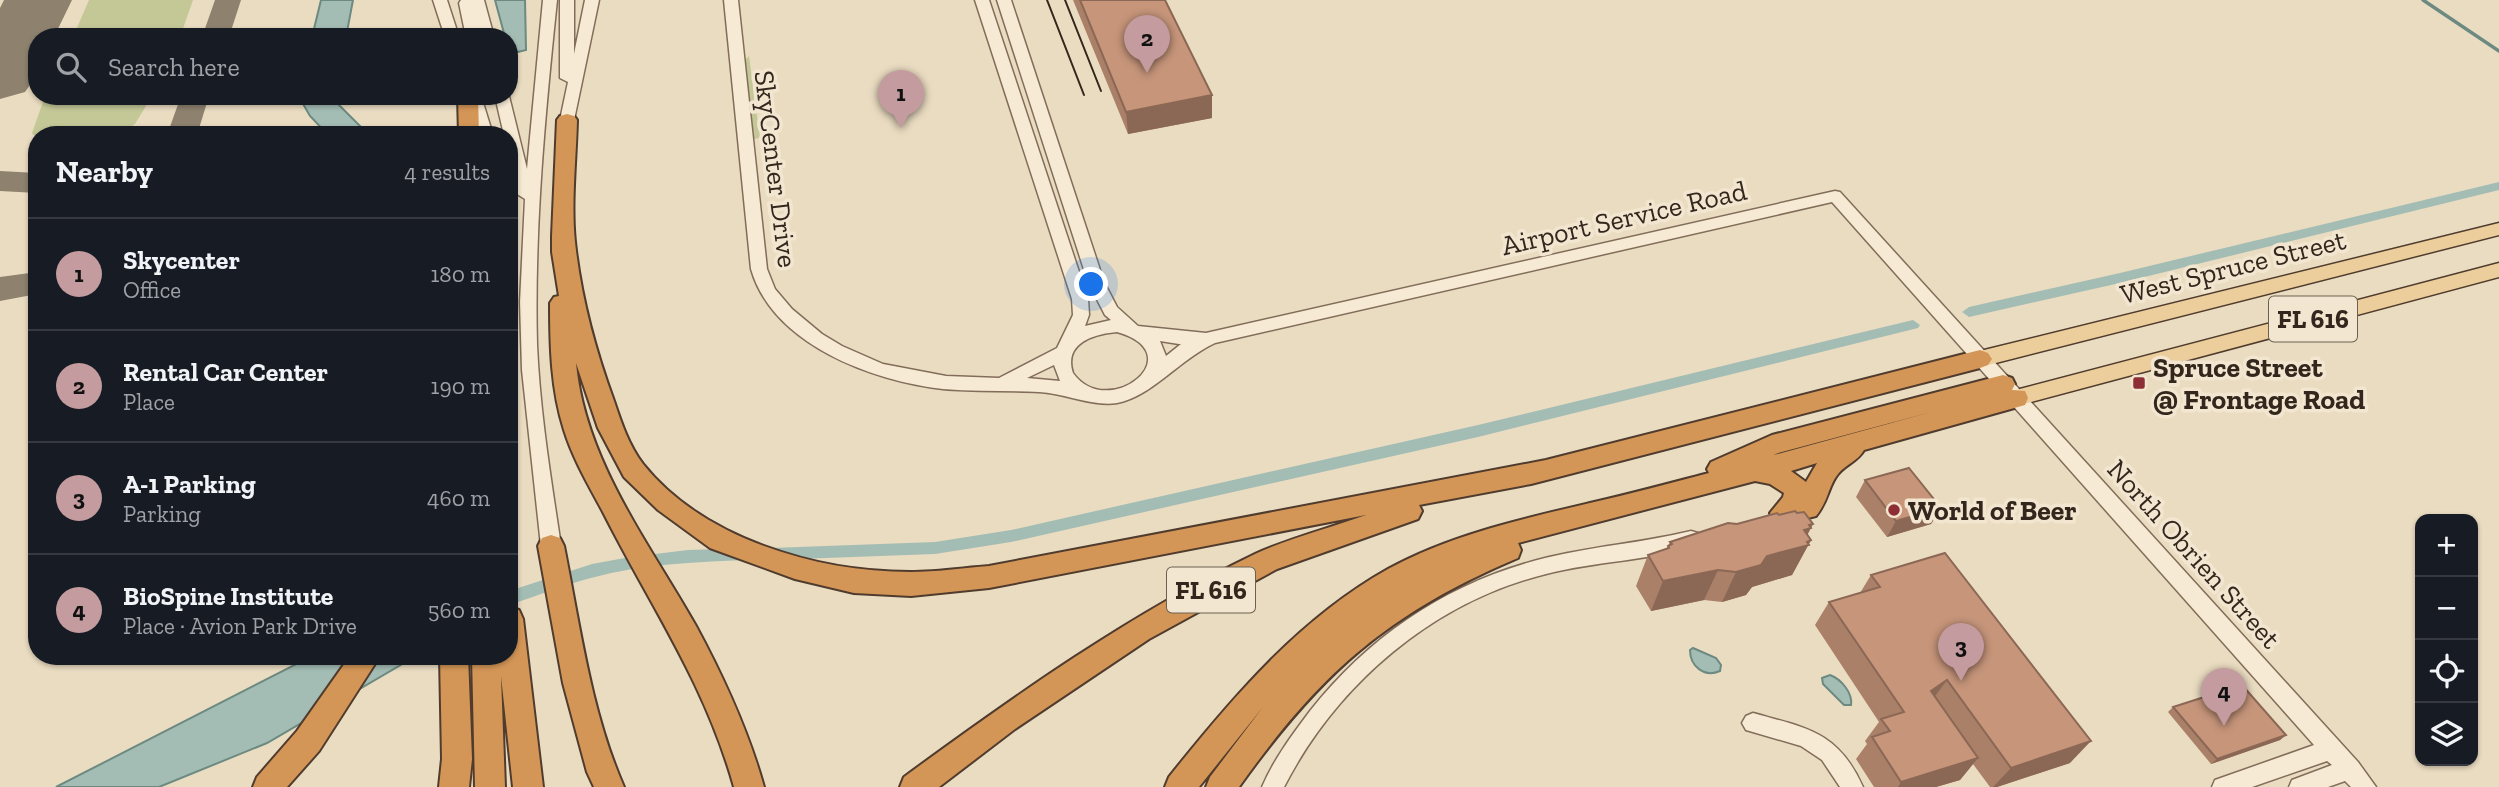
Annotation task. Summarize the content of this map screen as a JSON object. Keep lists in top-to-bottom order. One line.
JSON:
{"streets":{"highway":["FL 616"],"main road":["West Spruce Street"],"street":["SkyCenter Drive","Airport Service Road","North Obrien Street"]},"crossings":[["SkyCenter Drive","Airport Service Road"],["Airport Service Road","West Spruce Street"],["Airport Service Road","FL 616"],["Airport Service Road","North Obrien Street"],["West Spruce Street","FL 616"],["West Spruce Street","North Obrien Street"],["FL 616","North Obrien Street"]],"places":{"transit":["Spruce Street @ Frontage Road"],"other":["World of Beer"]},"page":{"pins":["2","1","3","4"],"search":"Search here","heading":["Nearby","4 results"],"list":[{"mark":"1","name":"Skycenter","note":"Office","value":"180 m"},{"mark":"2","name":"Rental Car Center","note":"Place","value":"190 m"},{"mark":"3","name":"A-1 Parking","note":"Parking","value":"460 m"},{"mark":"4","name":"BioSpine Institute","note":"Place · Avion Park Drive","value":"560 m"}],"map_buttons":["+","−"]}}
